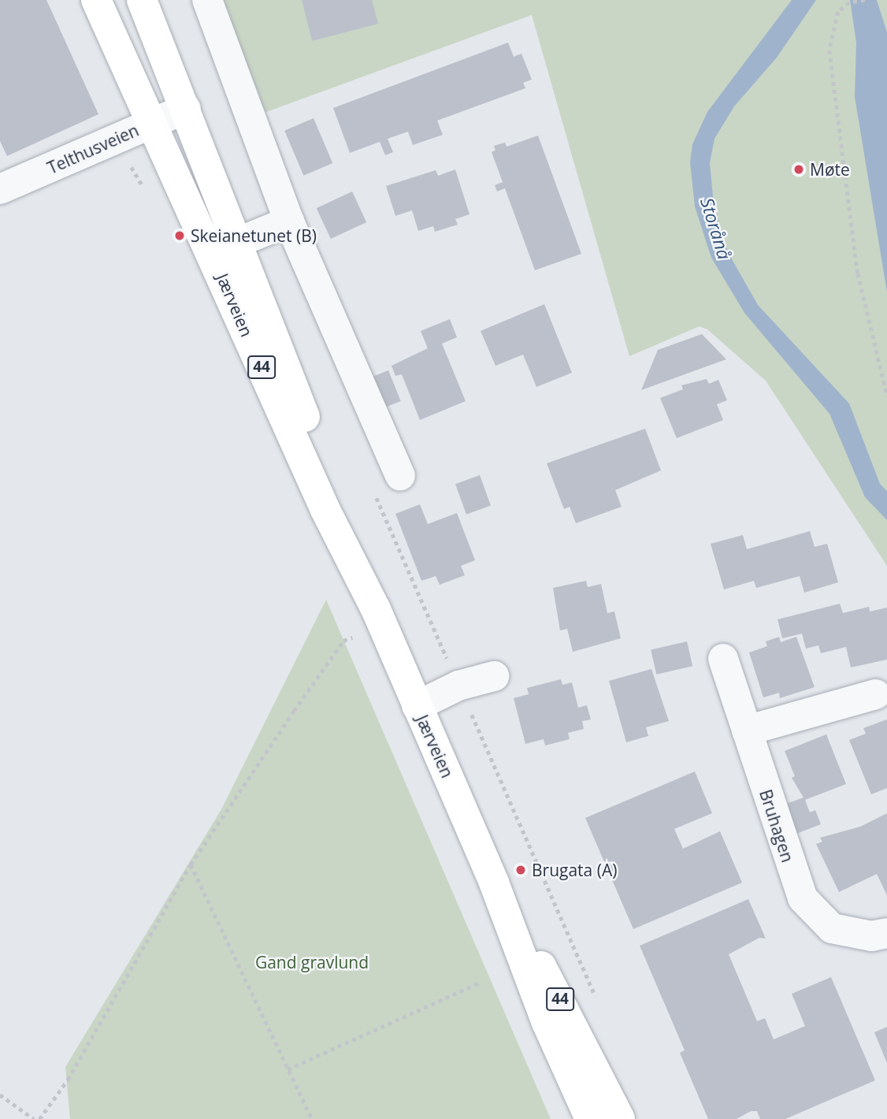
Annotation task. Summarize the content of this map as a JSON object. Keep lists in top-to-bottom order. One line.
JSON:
{"streets":{"main road":["Jærveien","44"],"street":["Telthusveien","Bruhagen"]},"crossings":[["Telthusveien","Jærveien"]],"water":["Storånå"],"parks":["Gand gravlund"],"places":["Møte","Skeianetunet (B)","Brugata (A)"]}
